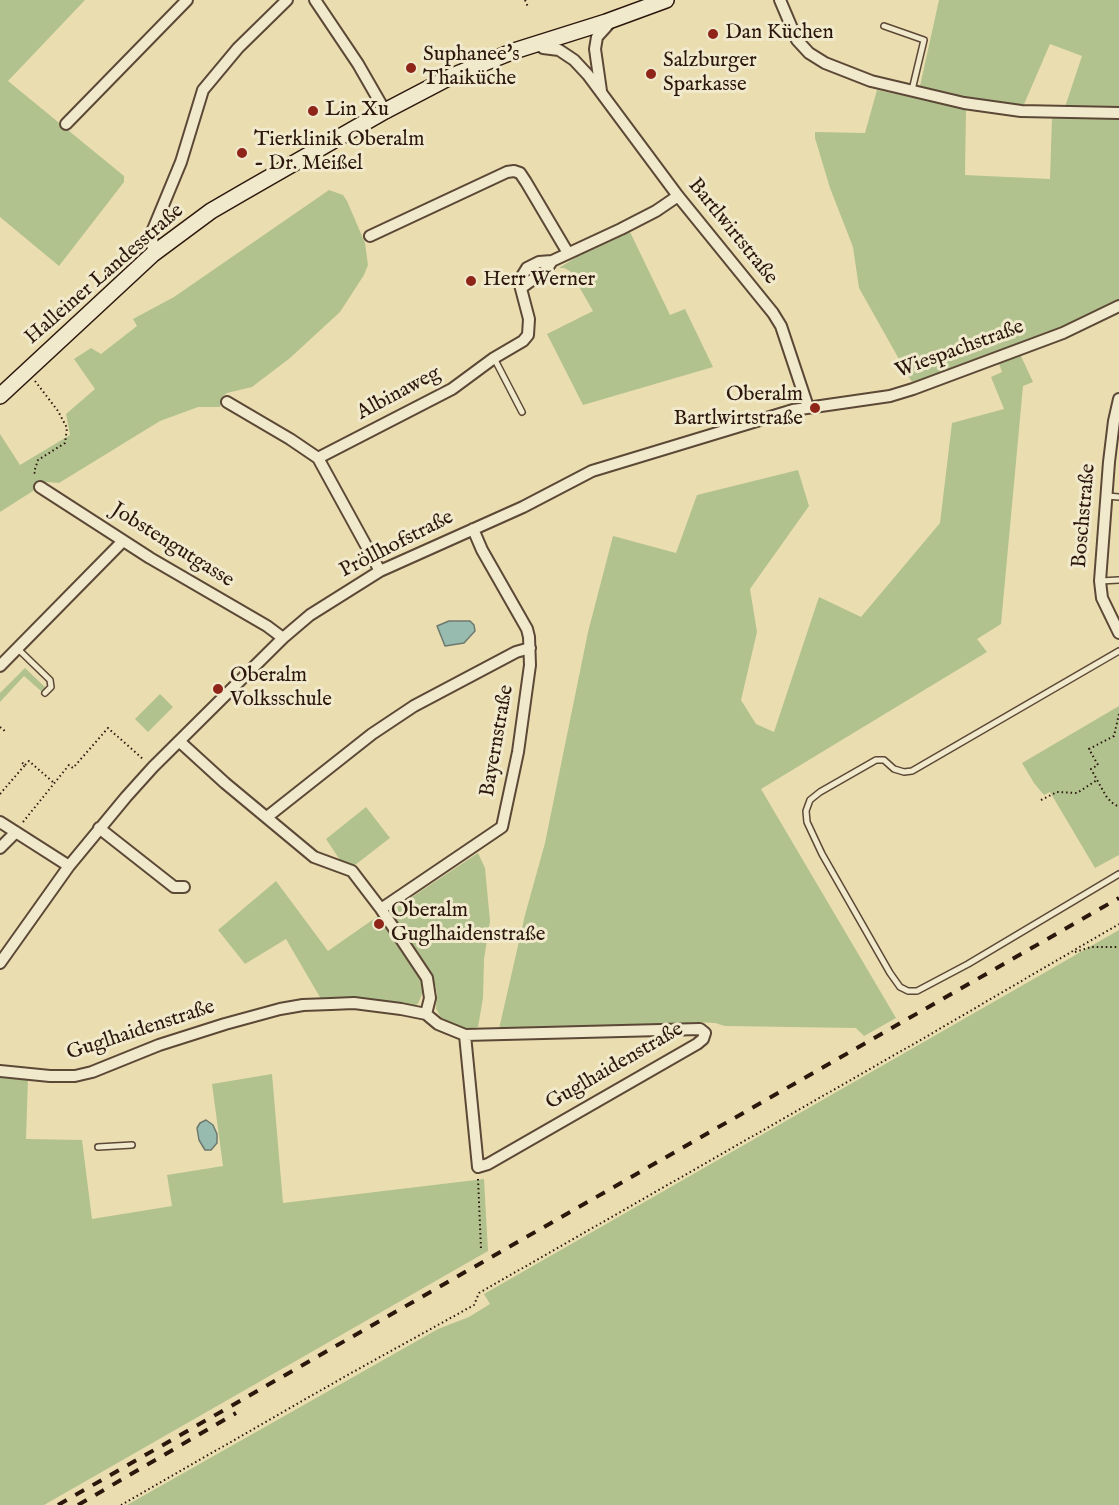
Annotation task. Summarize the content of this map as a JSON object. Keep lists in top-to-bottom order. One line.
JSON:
{"streets":{"main road":["Halleiner Landesstraße"],"street":["Bartlwirtstraße","Wiespachstraße","Albinaweg","Boschstraße","Pröllhofstraße","Jobstengutgasse","Bayernstraße","Guglhaidenstraße"]},"crossings":[["Bartlwirtstraße","Halleiner Landesstraße"],["Bartlwirtstraße","Wiespachstraße"],["Bartlwirtstraße","Albinaweg"],["Bartlwirtstraße","Pröllhofstraße"],["Wiespachstraße","Pröllhofstraße"],["Pröllhofstraße","Jobstengutgasse"],["Pröllhofstraße","Bayernstraße"]],"places":["Dan Küchen","Suphanee's Thaiküche","Salzburger Sparkasse","Lin Xu","Tierklinik Oberalm - Dr. Meißel","Herr Werner","Oberalm Bartlwirtstraße","Oberalm Volksschule","Oberalm Guglhaidenstraße"]}
